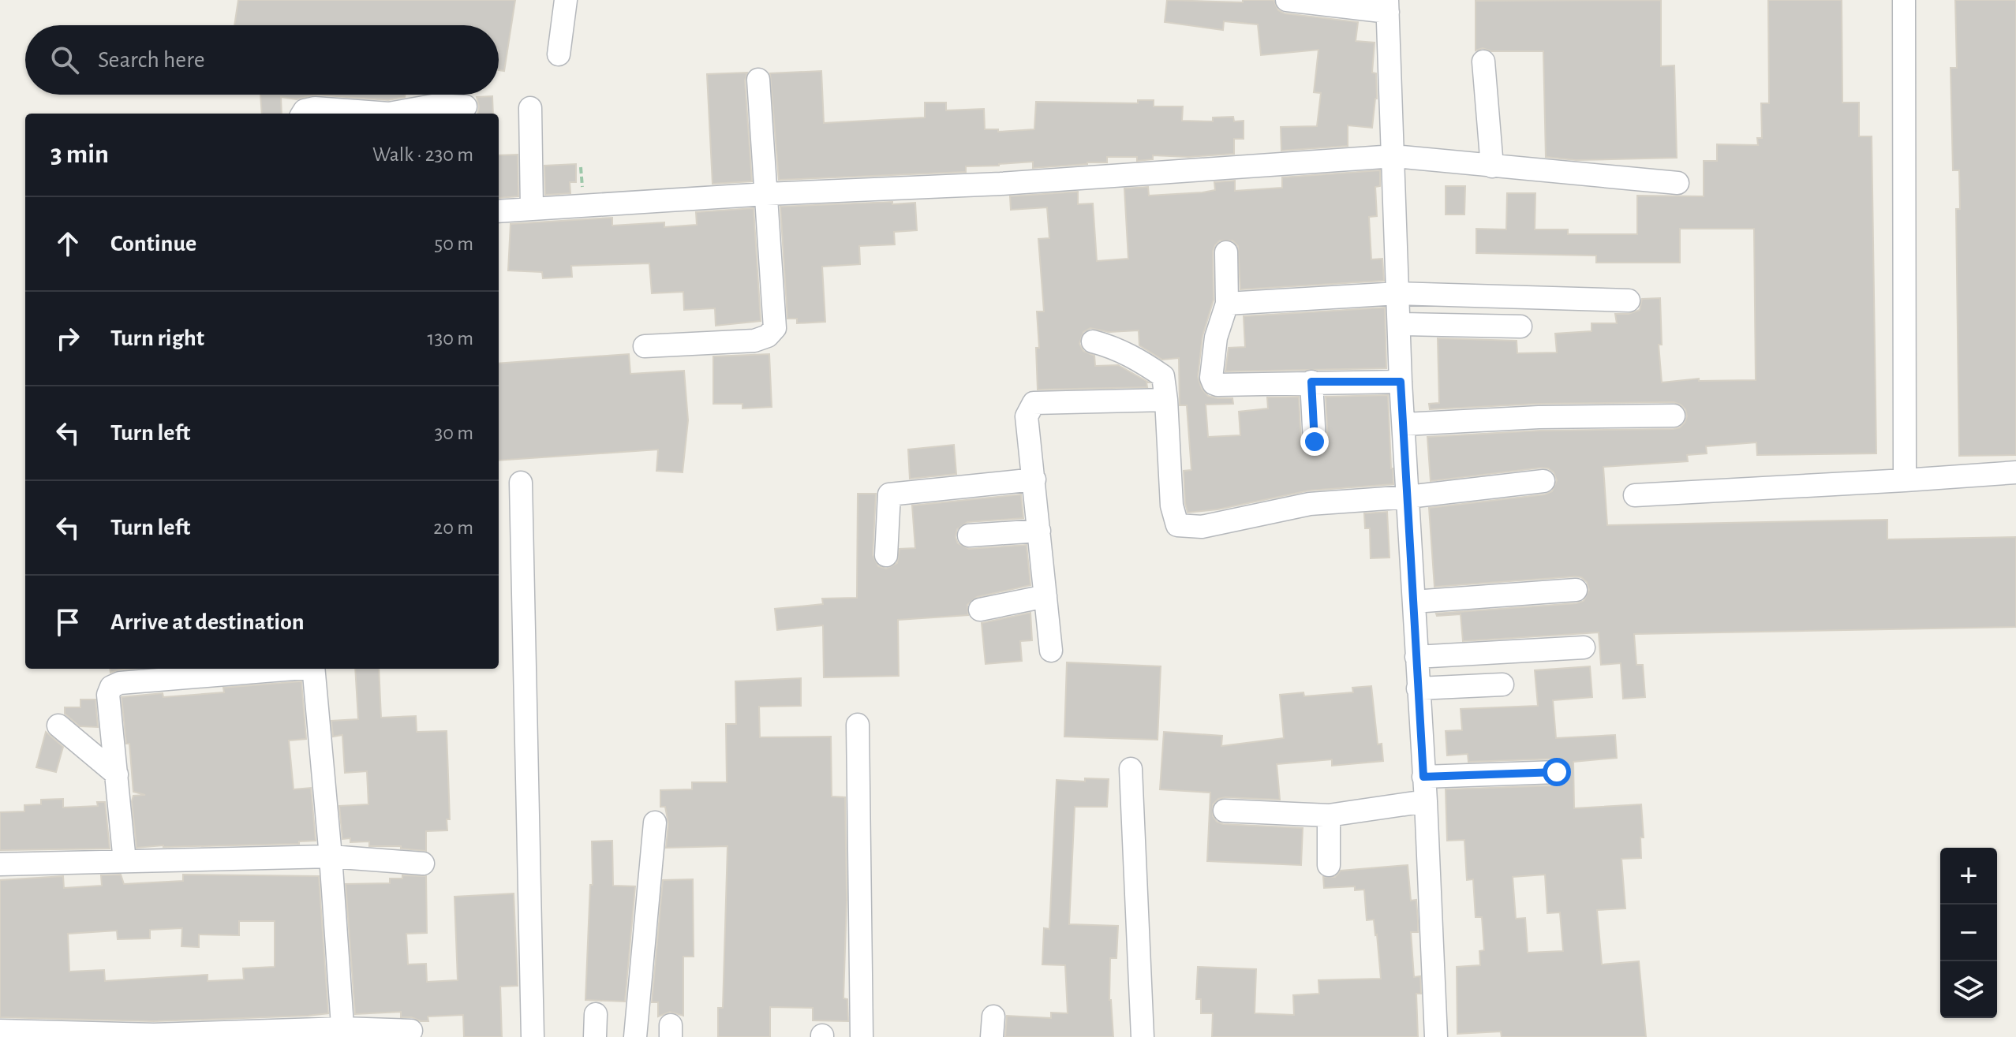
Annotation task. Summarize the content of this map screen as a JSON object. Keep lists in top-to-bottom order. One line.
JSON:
{"page":{"search":"Search here","heading":["3 min","Walk · 230 m"],"list":[["Continue","50 m"],["Turn right","130 m"],["Turn left","30 m"],["Turn left","20 m"],"Arrive at destination"],"map_buttons":["+","−"]}}
